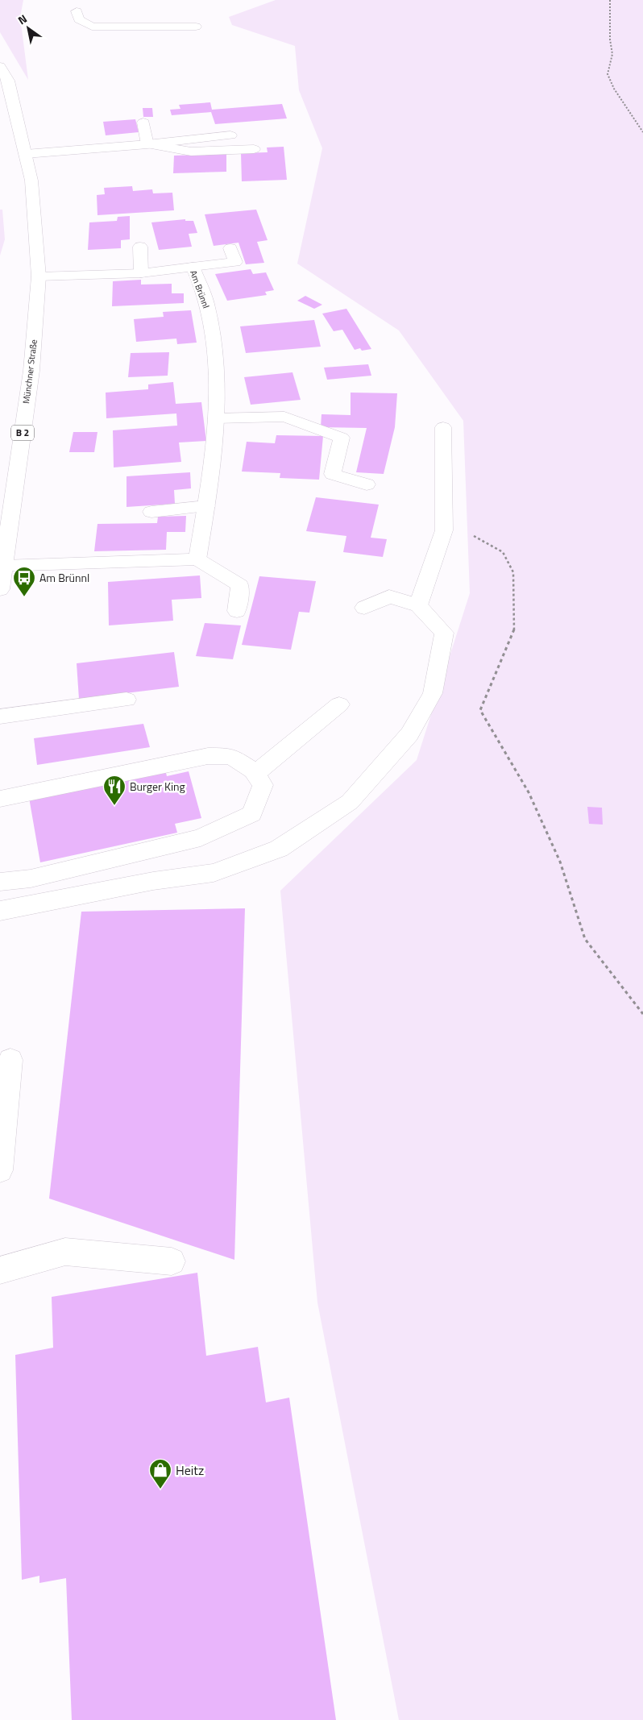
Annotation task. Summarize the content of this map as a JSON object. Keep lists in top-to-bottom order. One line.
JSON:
{"streets":{"street":["Am Brünnl","Münchner Straße","B 2"]},"crossings":[["Am Brünnl","Münchner Straße"],["Münchner Straße","B 2"]],"places":{"bus stop":["Am Brünnl"],"restaurant":["Burger King"],"shop":["Heitz"]},"north":"top left"}
